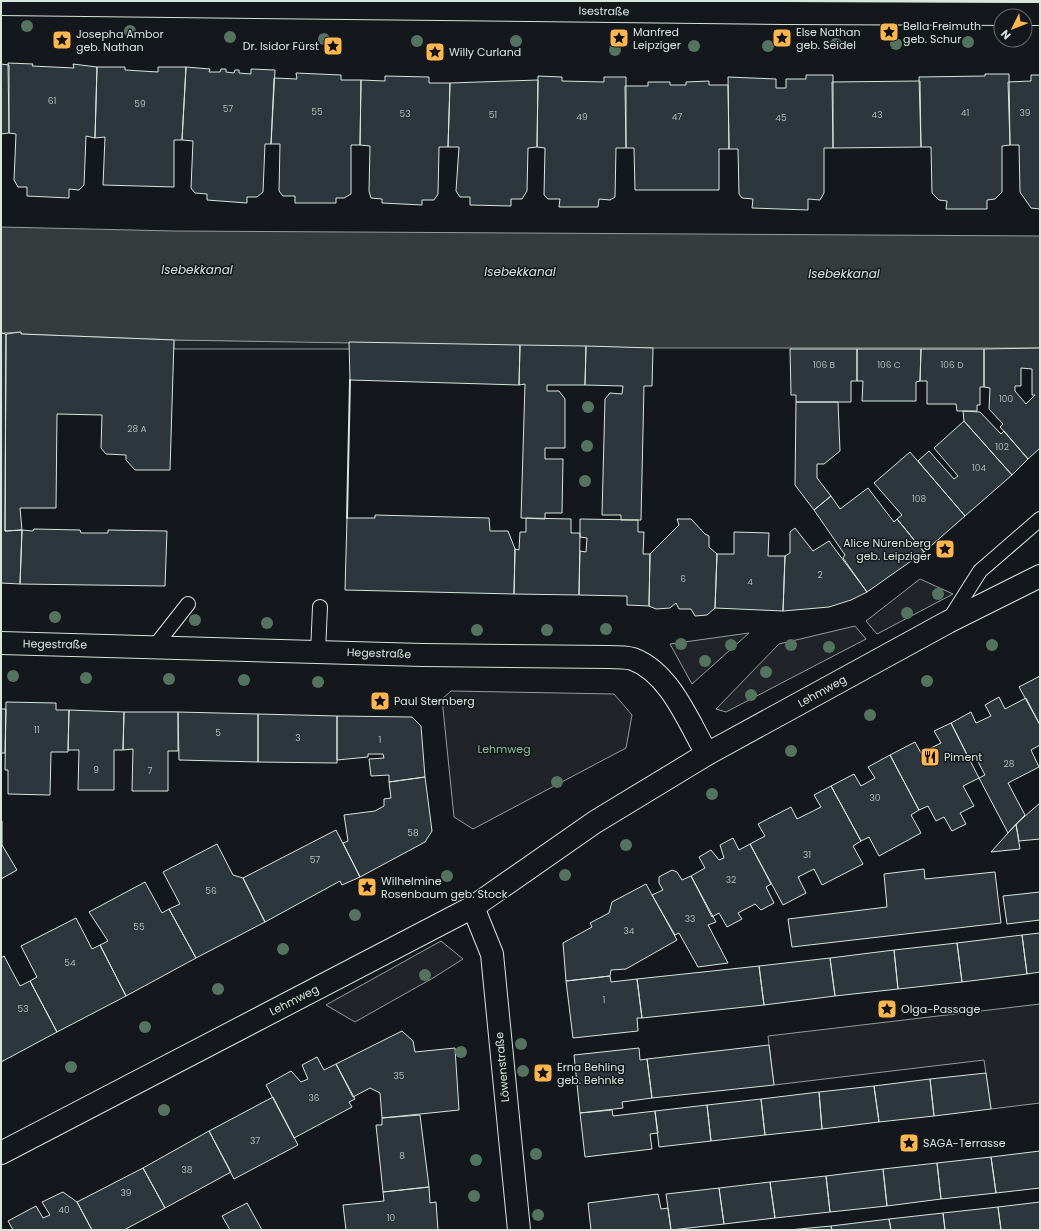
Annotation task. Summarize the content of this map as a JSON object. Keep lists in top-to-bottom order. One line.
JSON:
{"streets":{"street":["Isestraße","Hegestraße","Lehmweg","Löwenstraße"]},"crossings":[["Hegestraße","Lehmweg"],["Lehmweg","Löwenstraße"]],"water":["Isebekkanal"],"parks":["Lehmweg"],"places":{"place":["Bella Freimuth geb. Schur","Manfred Leipziger","Else Nathan geb. Seidel","Josepha Ambor geb. Nathan","Dr. Isidor Fürst","Willy Curland","Alice Nürenberg geb. Leipziger","Paul Sternberg","Wilhelmine Rosenbaum geb. Stock","Olga-Passage","Erna Behling geb. Behnke","SAGA-Terrasse"],"restaurant":["Piment"]},"house_numbers":["61","59","57","55","41","39","53","51","43","49","47","45","106 B","106 C","106 D","100","28 A","102","104","108","2","6","4","11","5","3","1","28","9","7","30","58","31","57","32","56","33","55","34","54","1","53","35","36","37","8","38","39","40","10"],"north":"bottom left"}
